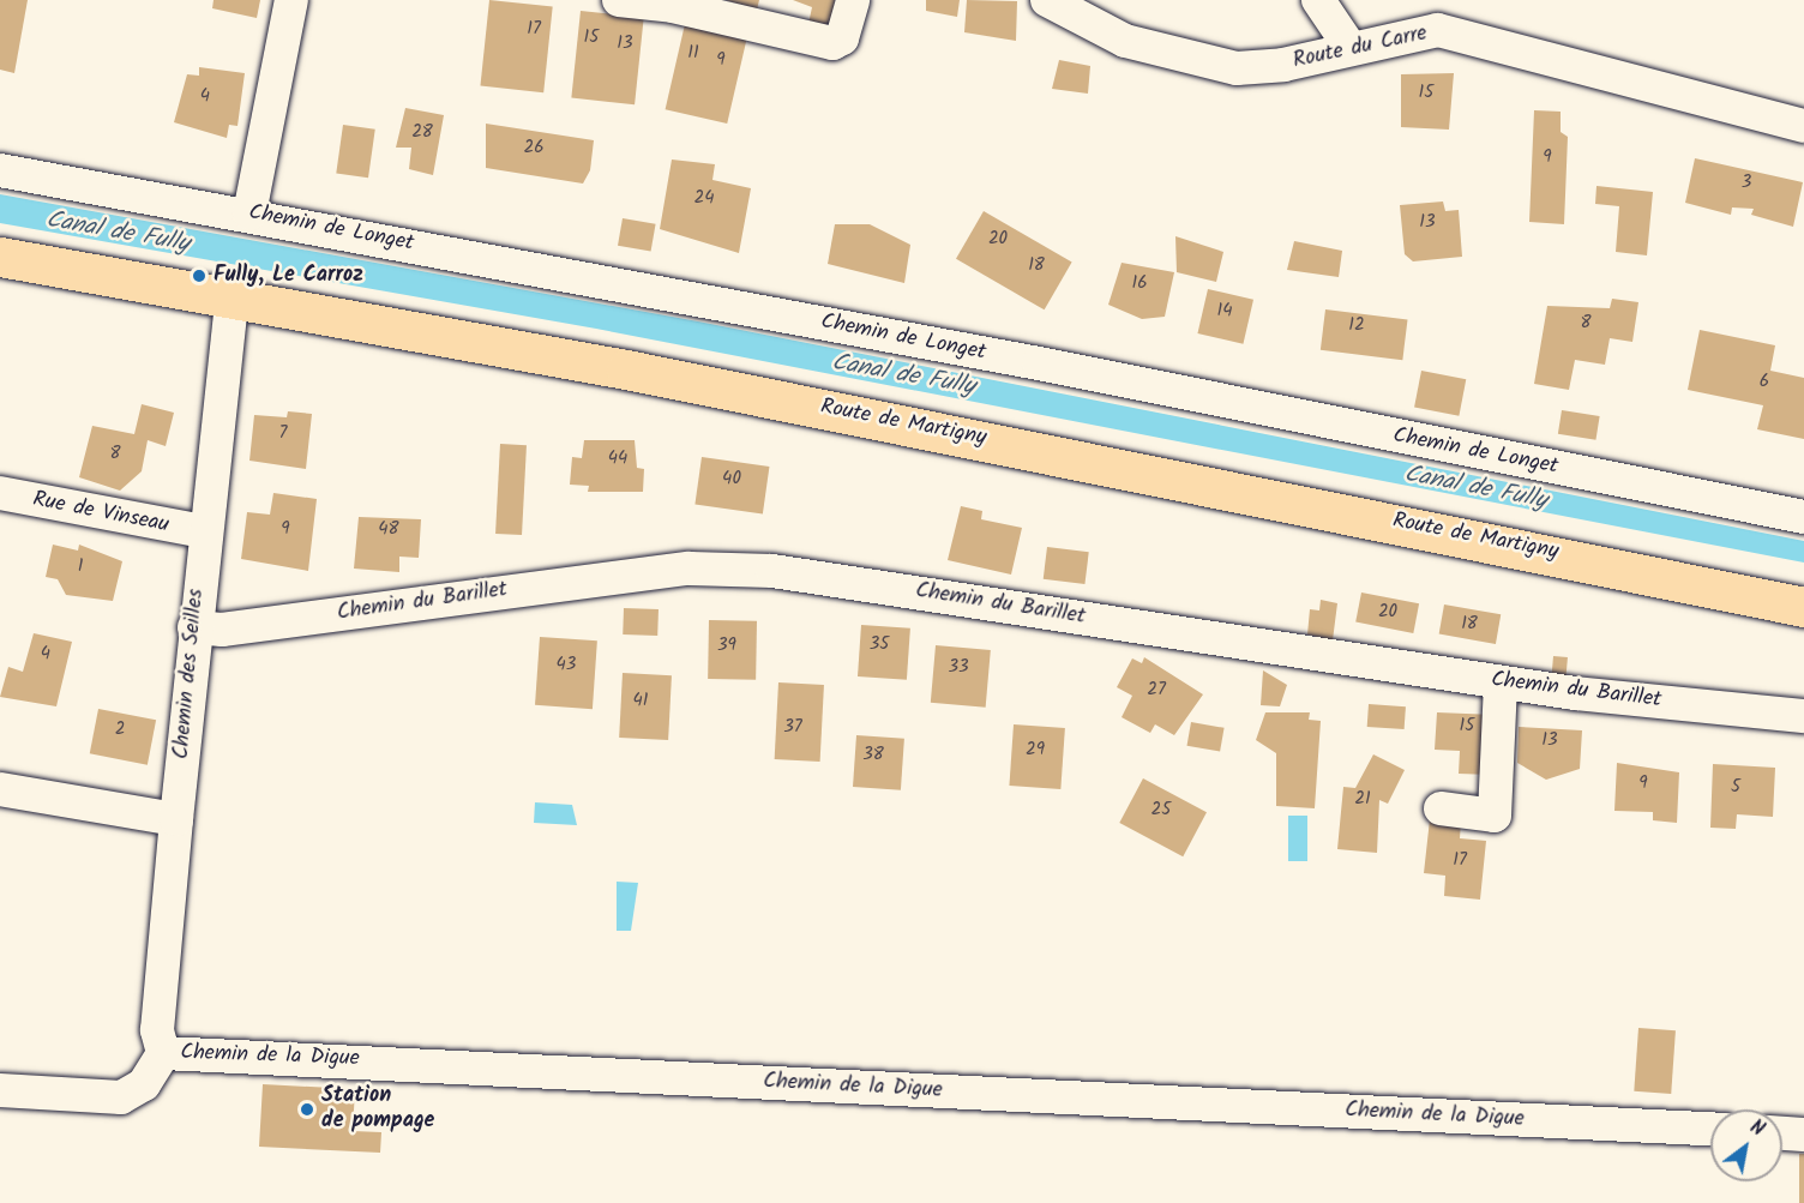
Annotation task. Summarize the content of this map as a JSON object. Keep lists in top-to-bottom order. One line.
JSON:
{"streets":{"main road":["Route de Martigny"],"street":["Route du Carre","Chemin de Longet","Rue de Vinseau","Chemin du Barillet","Chemin des Seilles","Chemin de la Digue"]},"crossings":[["Route de Martigny","Chemin des Seilles"],["Rue de Vinseau","Chemin des Seilles"],["Chemin du Barillet","Chemin des Seilles"],["Chemin des Seilles","Chemin de la Digue"]],"water":["Canal de Fully"],"places":["Fully, Le Carroz","Station de pompage"],"house_numbers":["17","15","13","11","9","15","4","28","26","9","3","24","13","20","18","16","14","8","12","6","7","8","44","40","9","48","1","20","18","35","39","4","43","33","27","41","15","37","2","13","29","38","9","5","21","25","17"],"north":"top right"}
